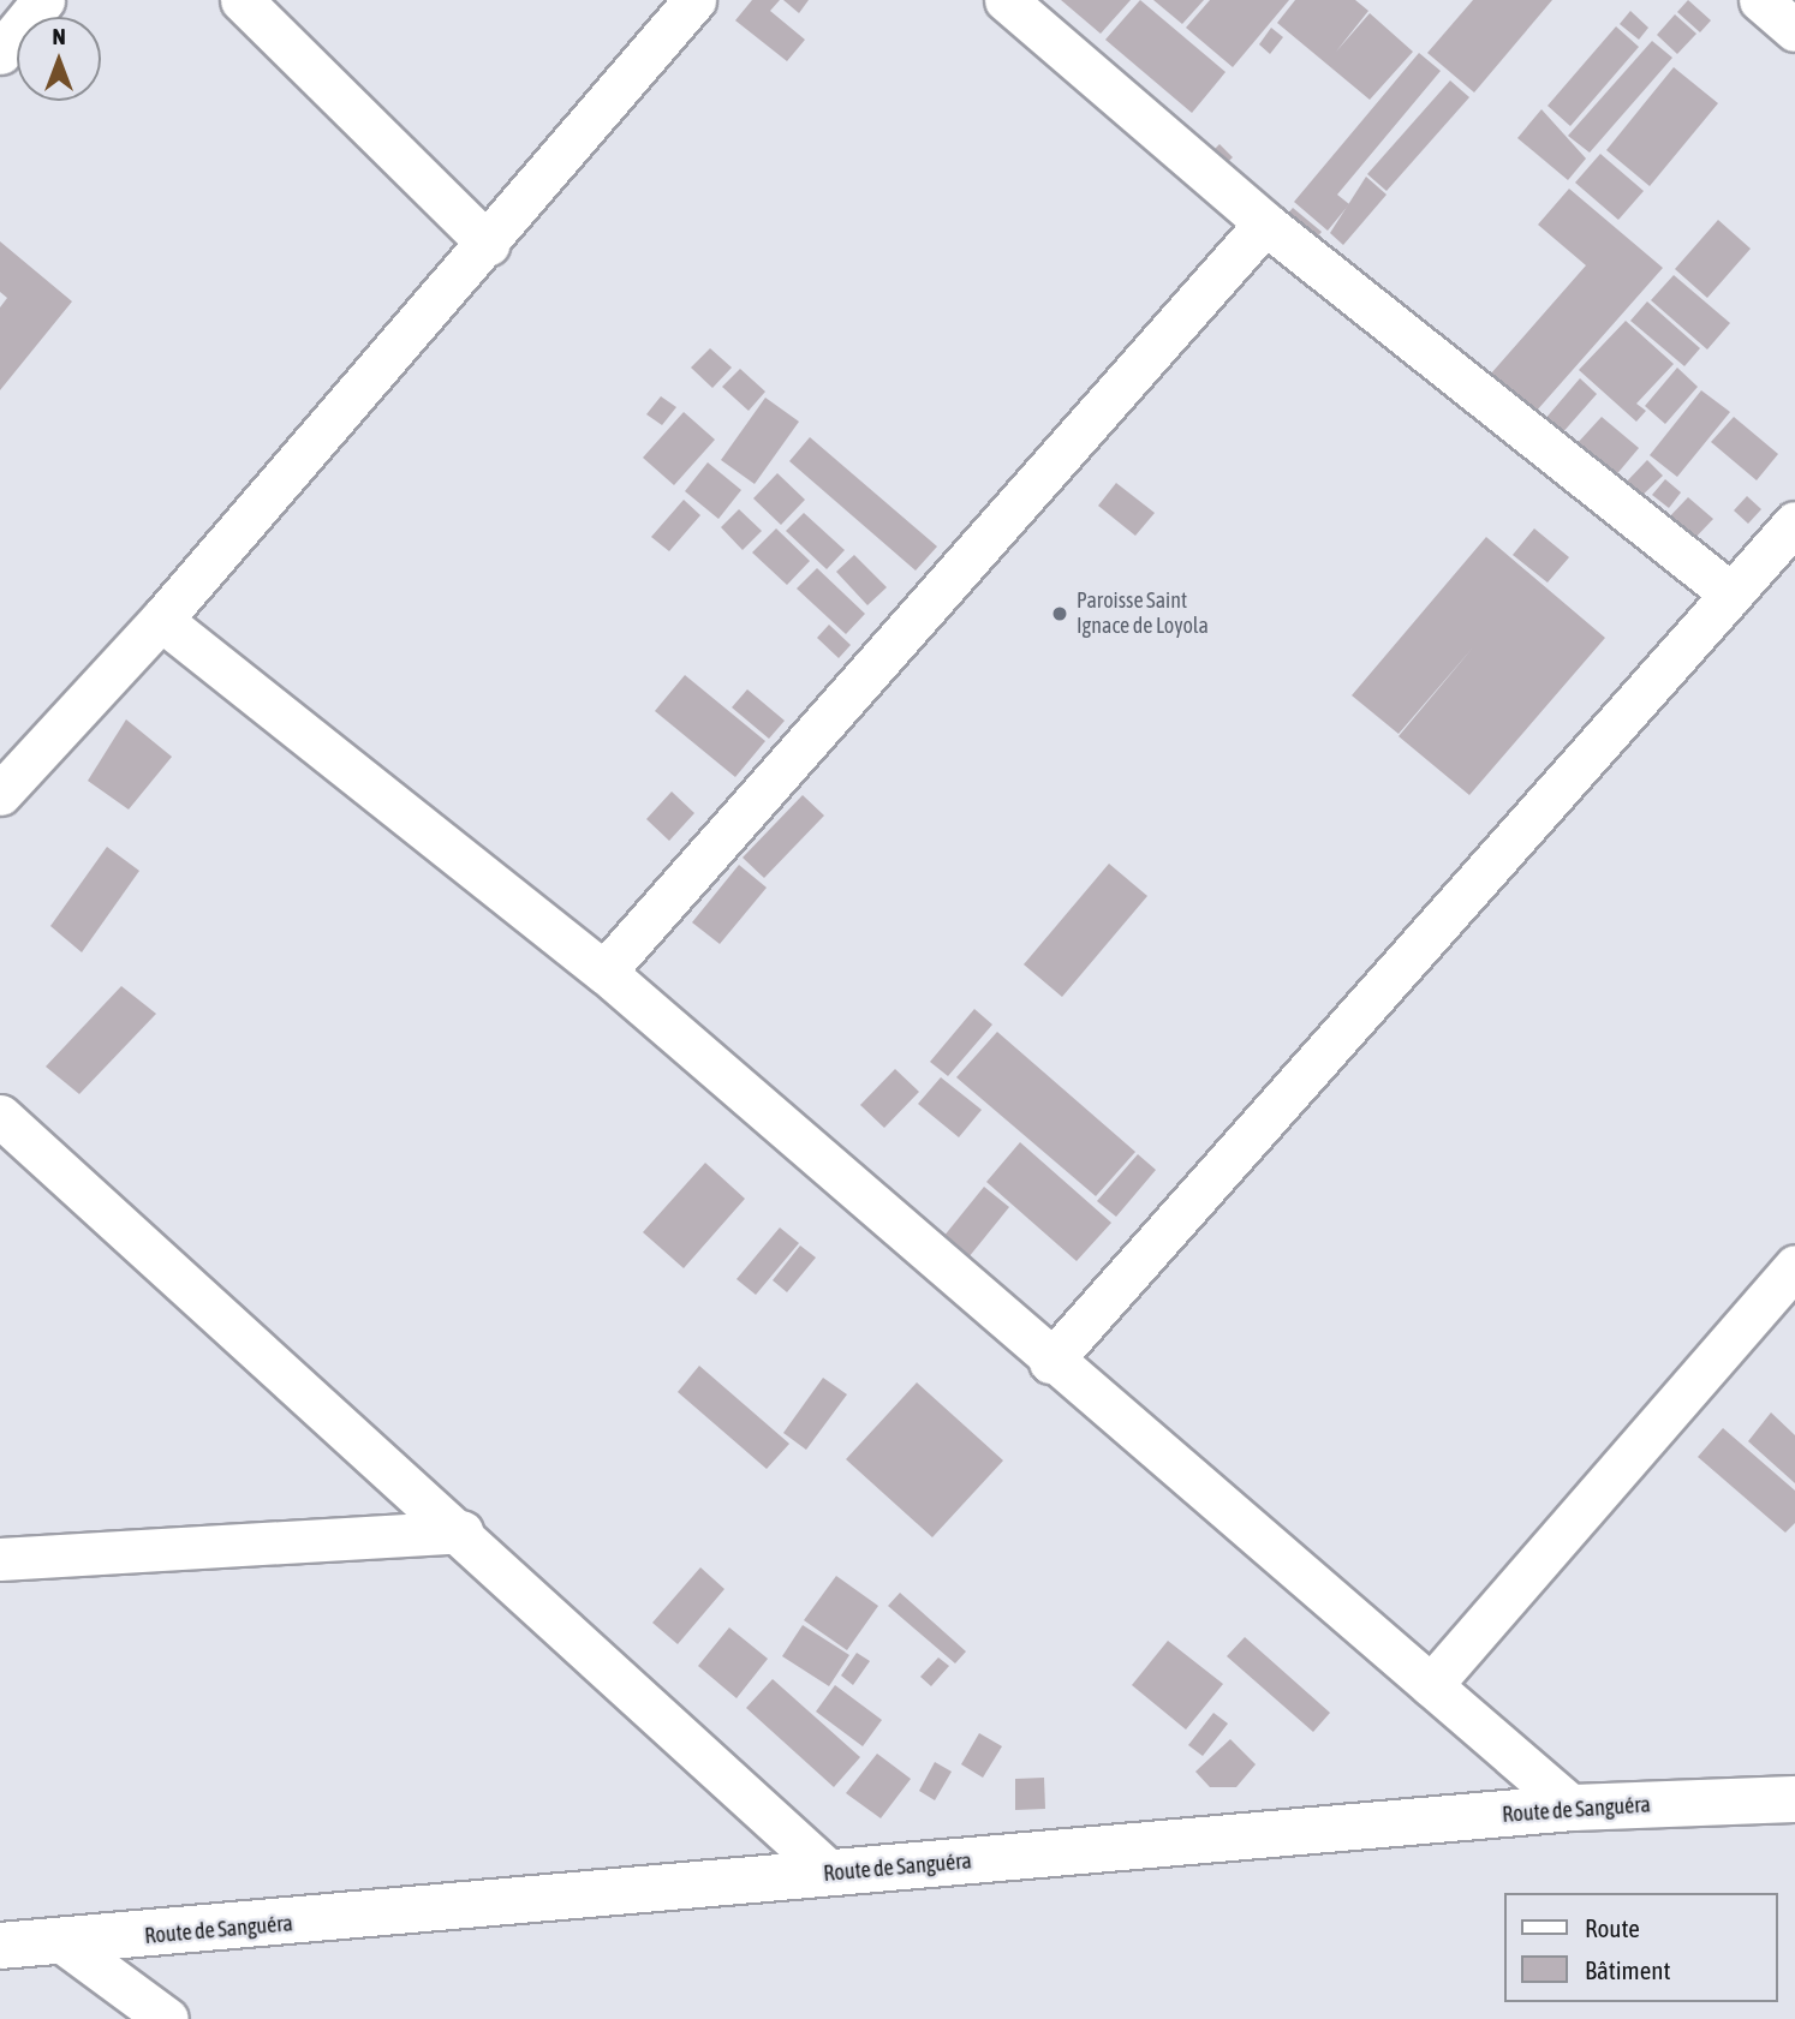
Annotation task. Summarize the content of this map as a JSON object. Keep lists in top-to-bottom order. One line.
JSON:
{"streets":{"street":["Route de Sanguéra"]},"places":["Paroisse Saint Ignace de Loyola"],"legend":["Route","Bâtiment"],"north":"top"}
